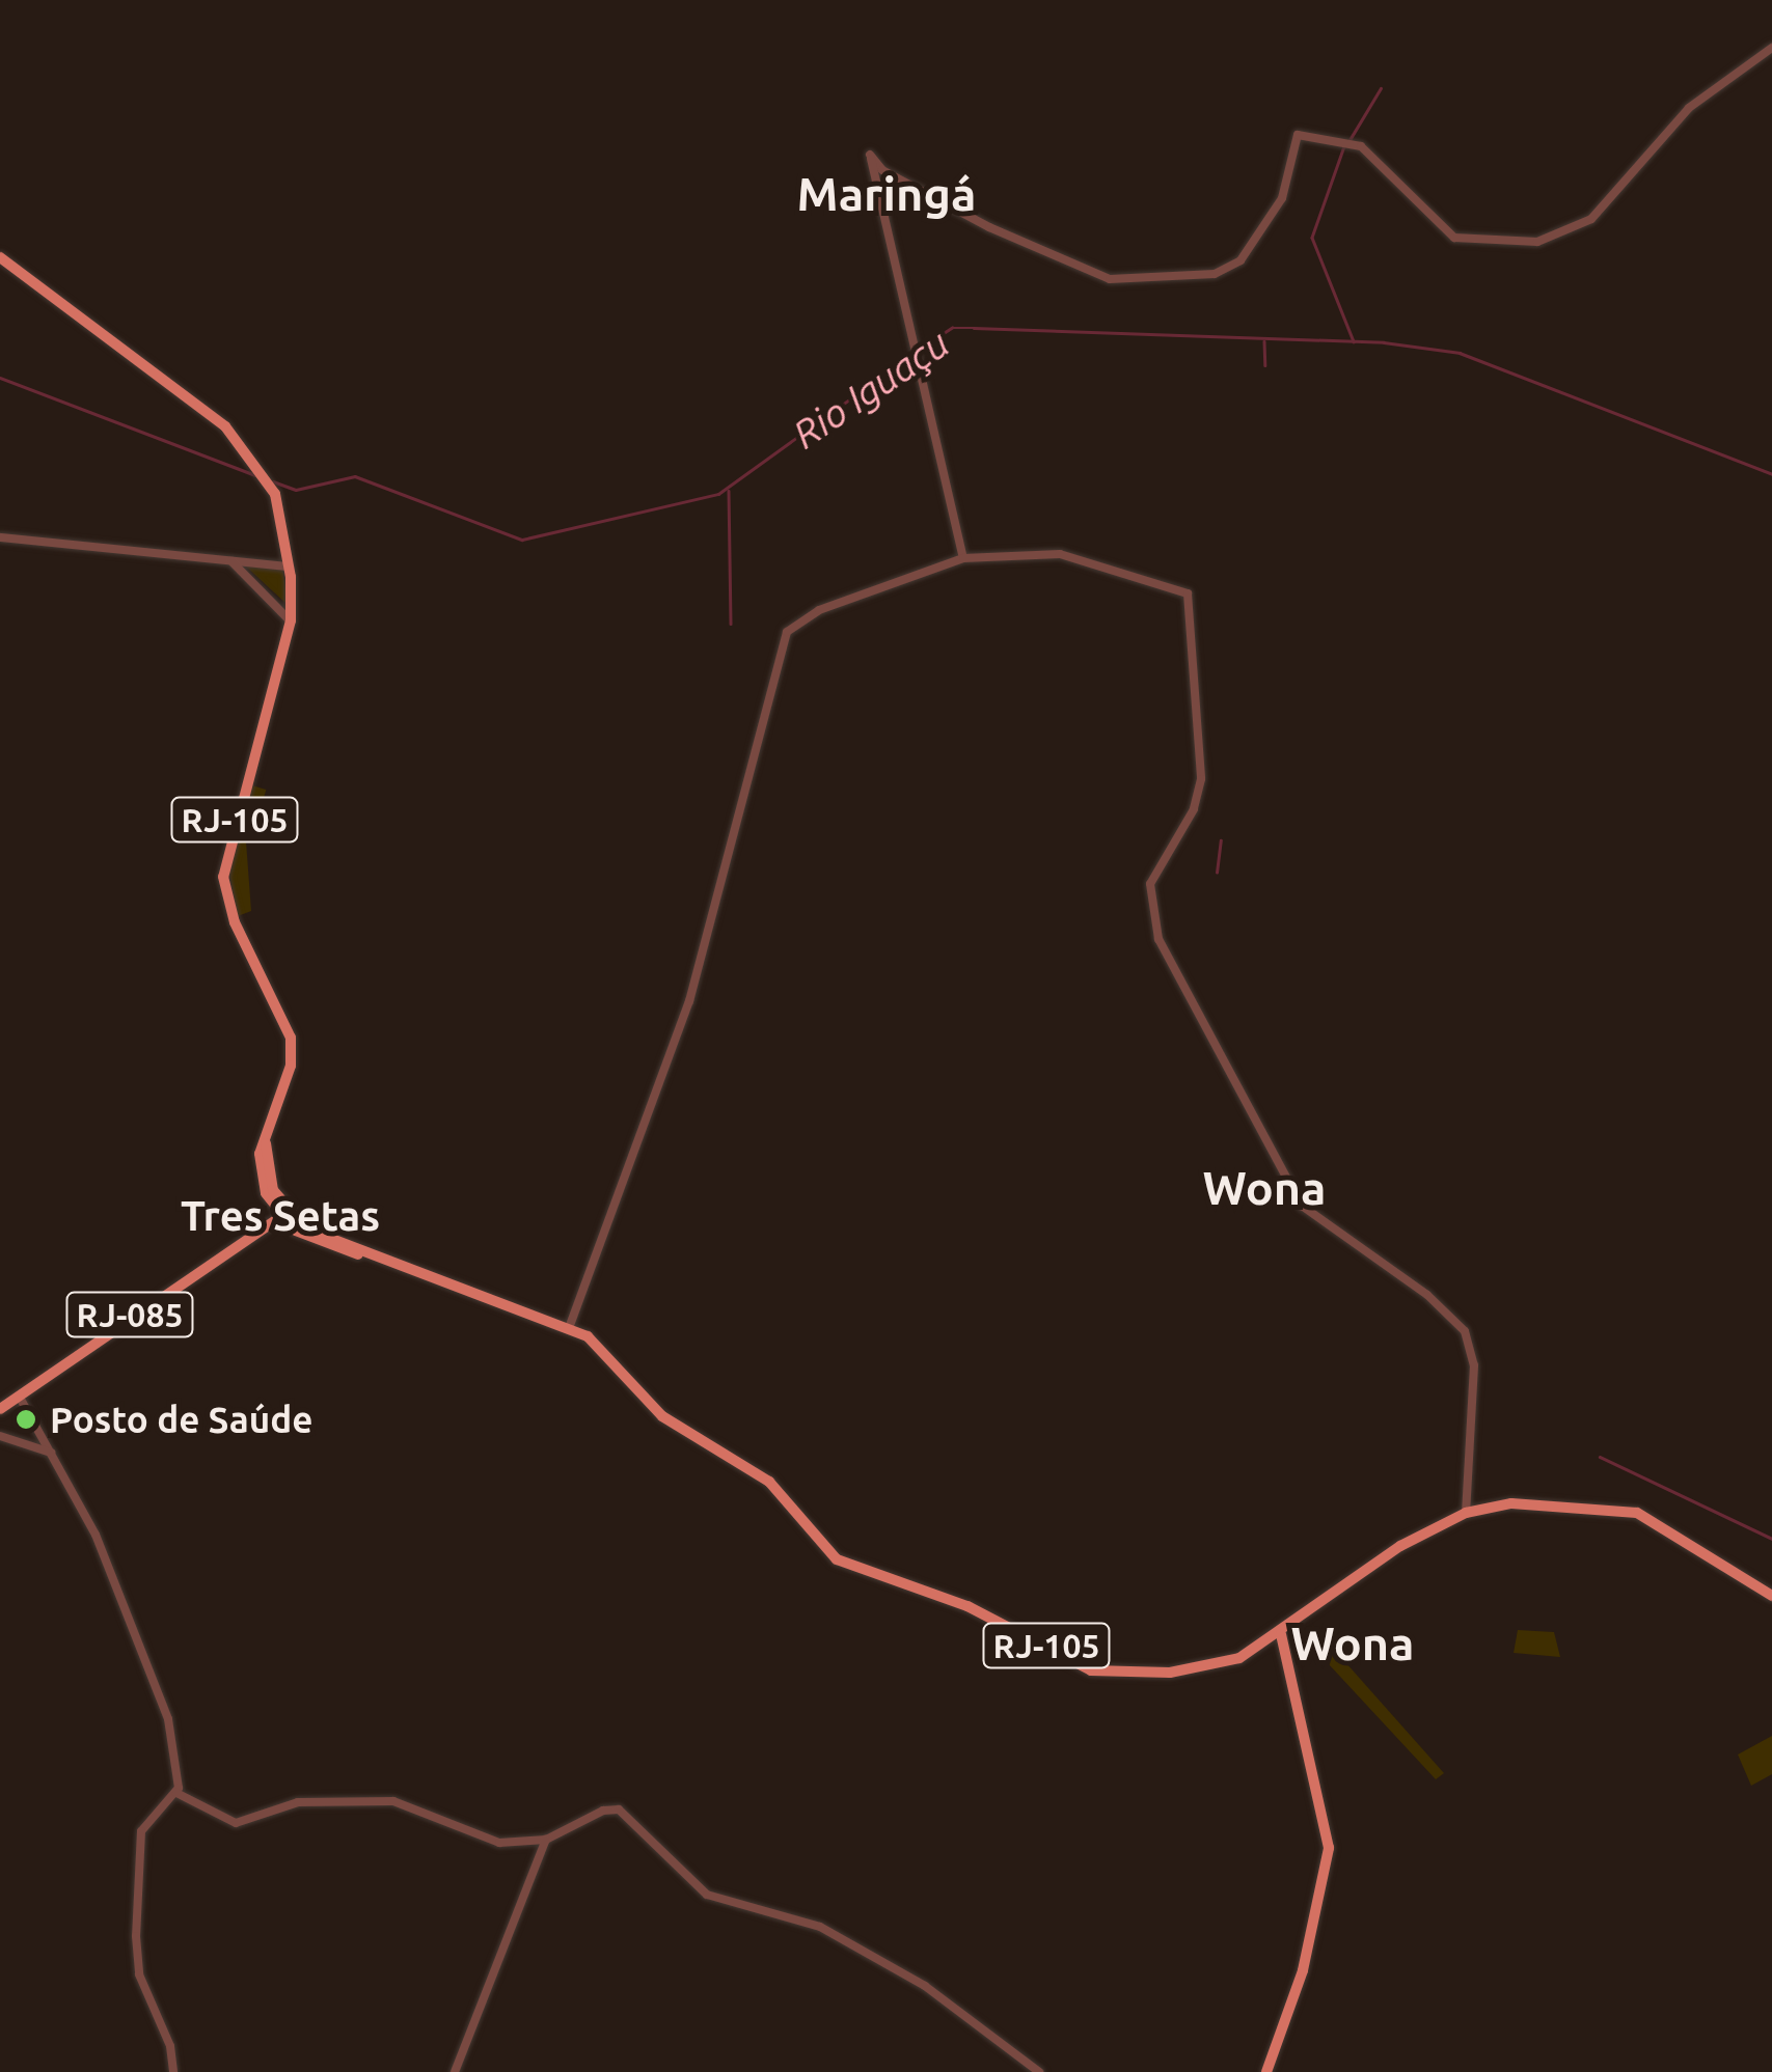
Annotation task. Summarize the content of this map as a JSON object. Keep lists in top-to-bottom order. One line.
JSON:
{"streets":{"main road":["RJ-105","RJ-085"]},"districts":["Maringá","Wona","Tres Setas","Wona"],"water":["Rio Iguaçu"],"places":["Posto de Saúde"]}
